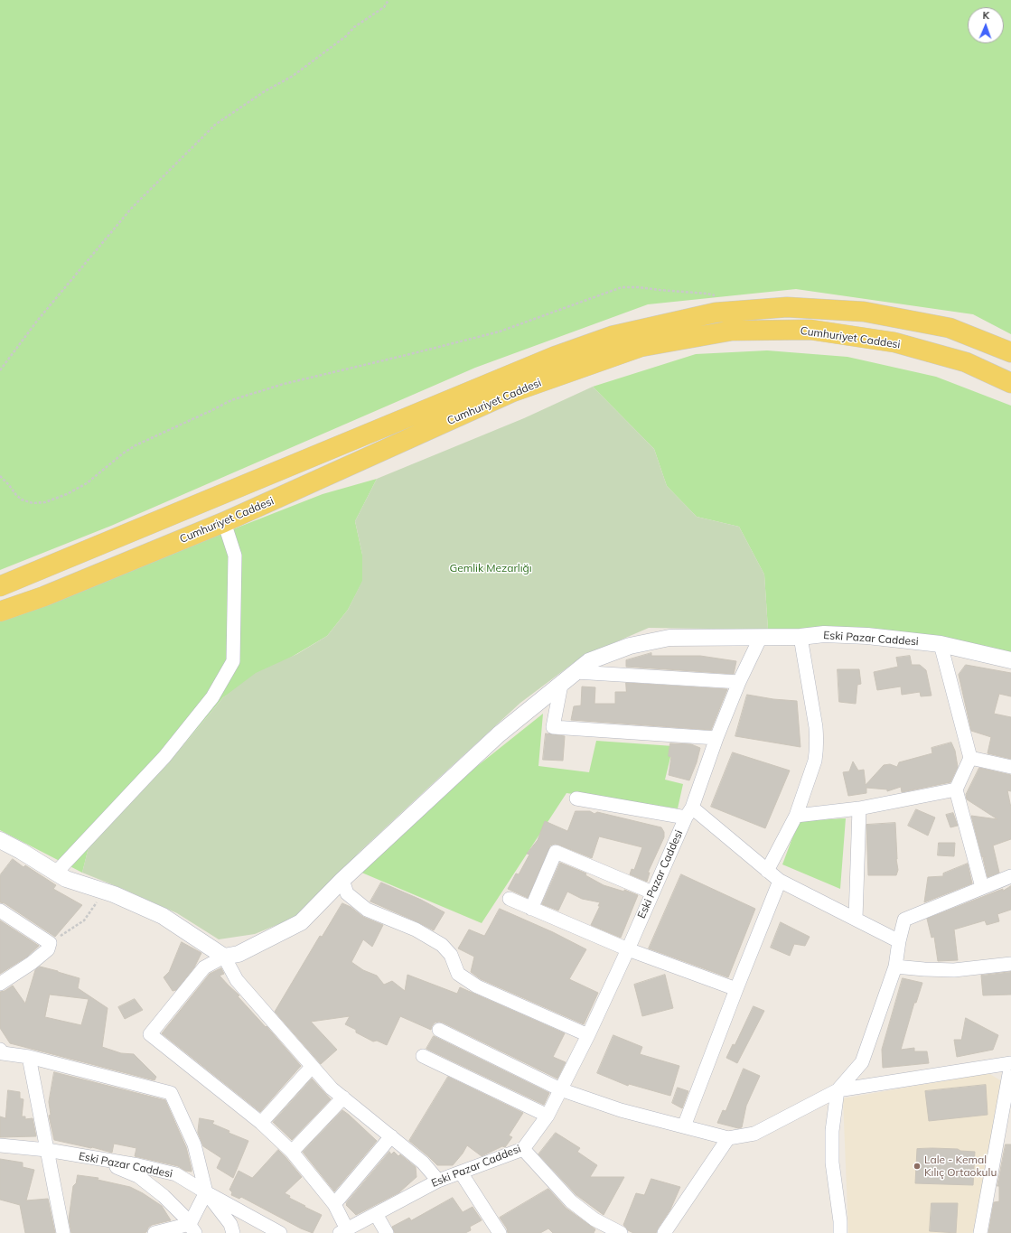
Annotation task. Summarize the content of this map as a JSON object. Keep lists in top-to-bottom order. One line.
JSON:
{"streets":{"main road":["Cumhuriyet Caddesi"],"street":["Eski Pazar Caddesi"]},"parks":["Gemlik Mezarlığı"],"places":["Lale - Kemal Kılıç Ortaokulu"],"north":"top"}
